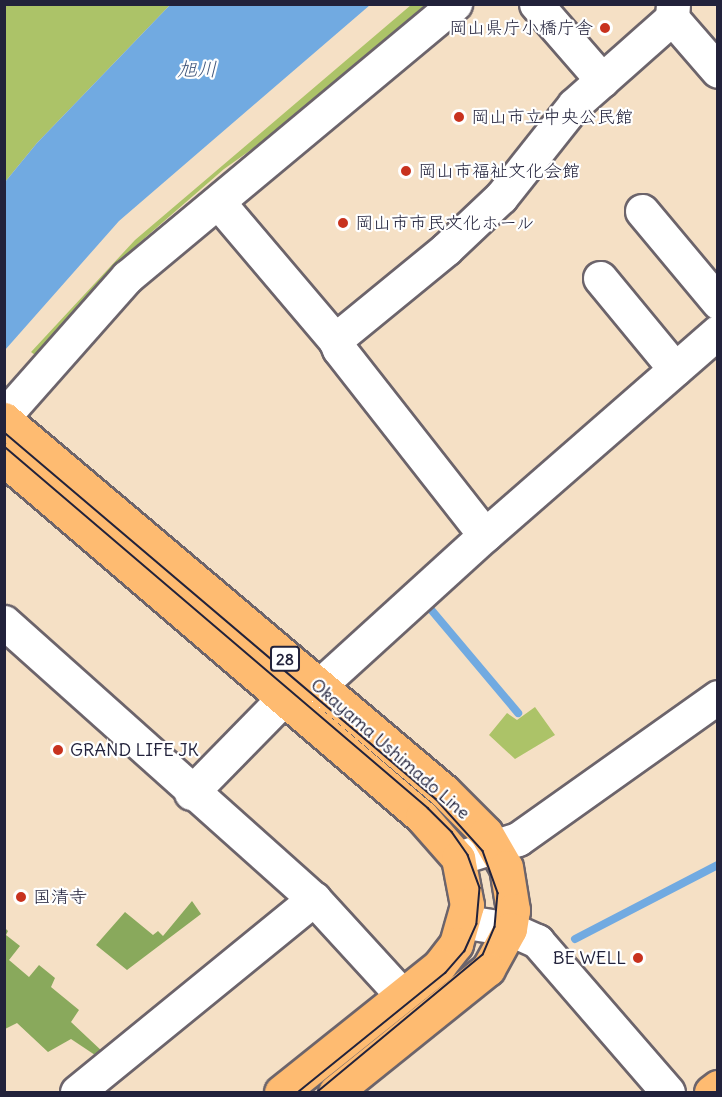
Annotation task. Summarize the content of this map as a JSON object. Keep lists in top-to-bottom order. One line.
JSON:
{"streets":{"main road":["28","Okayama Ushimado Line"]},"water":["旭川"],"places":["岡山県庁小橋庁舎","岡山市立中央公民館","岡山市福祉文化会館","岡山市市民文化ホール","GRAND LIFE JK","国清寺","BE WELL"]}
